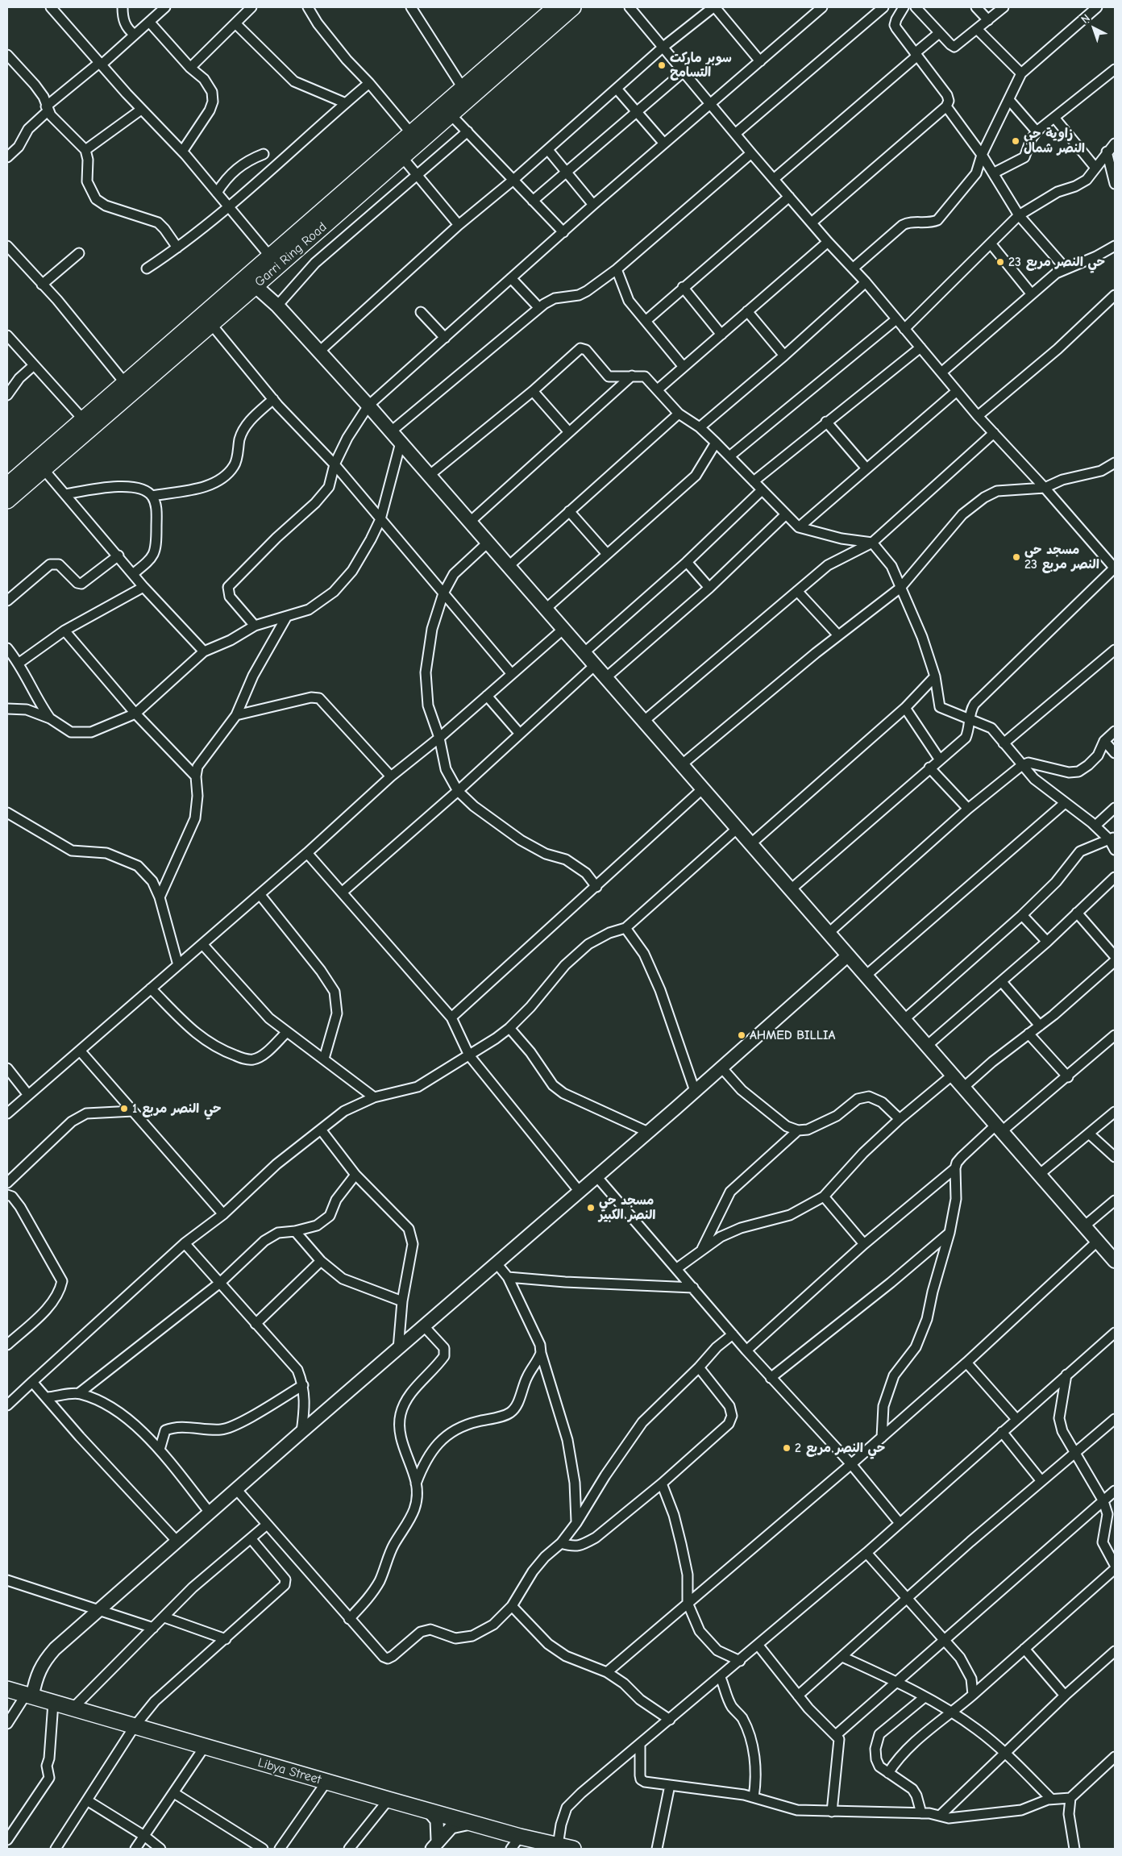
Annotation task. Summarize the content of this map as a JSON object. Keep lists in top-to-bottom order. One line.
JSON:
{"streets":{"highway":["Garri Ring Road","Libya Street"]},"places":["سوبر ماركت التسامح","زاوية حي النصر شمال","حي النصر مربع 23","مسجد حي النصر مربع 23","AHMED BILLIA","حي النصر مربع 1","مسجد حي النصر الكبير","حي النصر مربع 2"],"north":"top left"}
